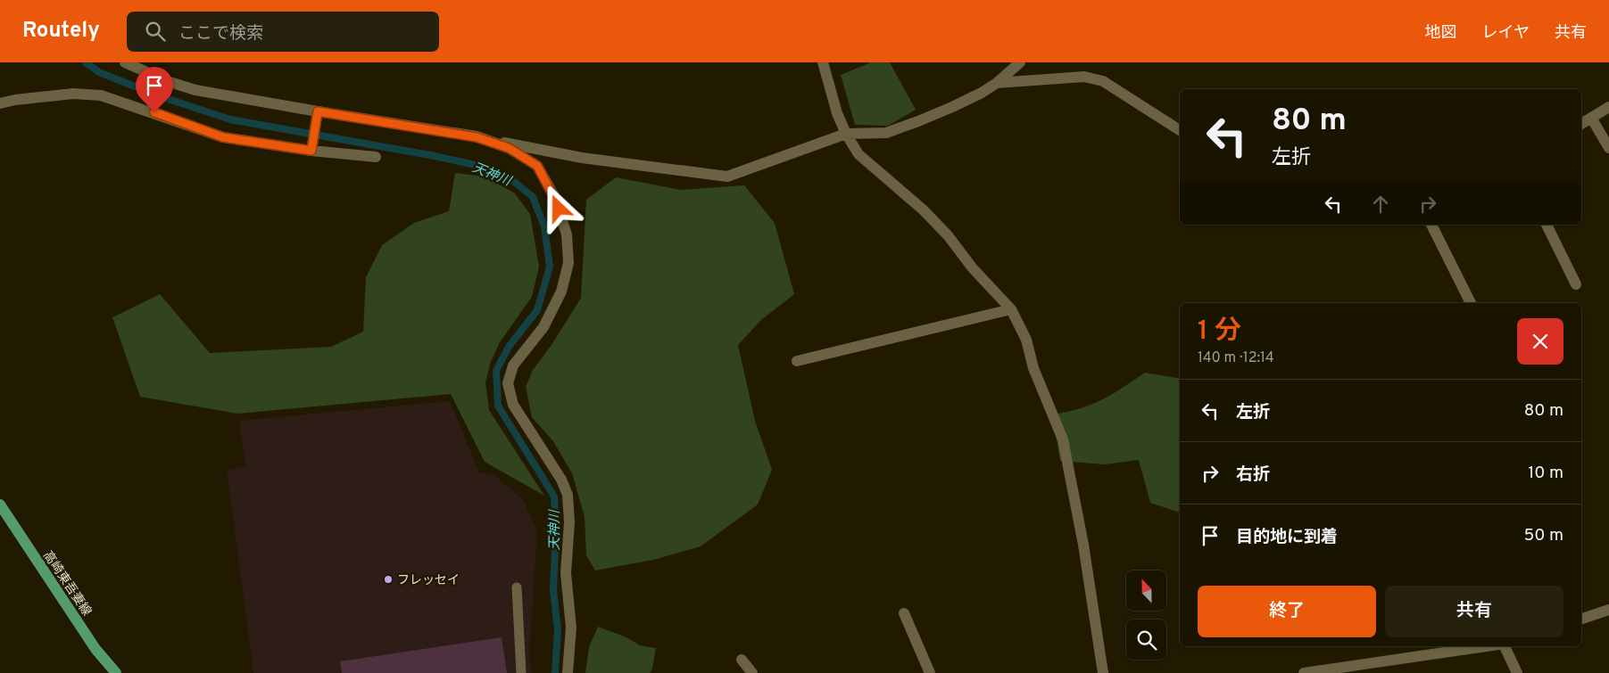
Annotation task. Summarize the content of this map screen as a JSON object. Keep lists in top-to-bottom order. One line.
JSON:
{"streets":{"main road":["高崎東吾妻線"]},"water":["天神川"],"places":["フレッセイ"],"north":"top","page":{"header":"Routely","search":"ここで検索","nav":["地図","レイヤ","共有"],"turn":["80 m","左折"],"heading":["1 分","140 m · 12:14"],"list":[{"name":"左折","value":"80 m"},{"name":"右折","value":"10 m"},{"name":"目的地に到着","value":"50 m"}],"buttons":["終了","共有"]}}
